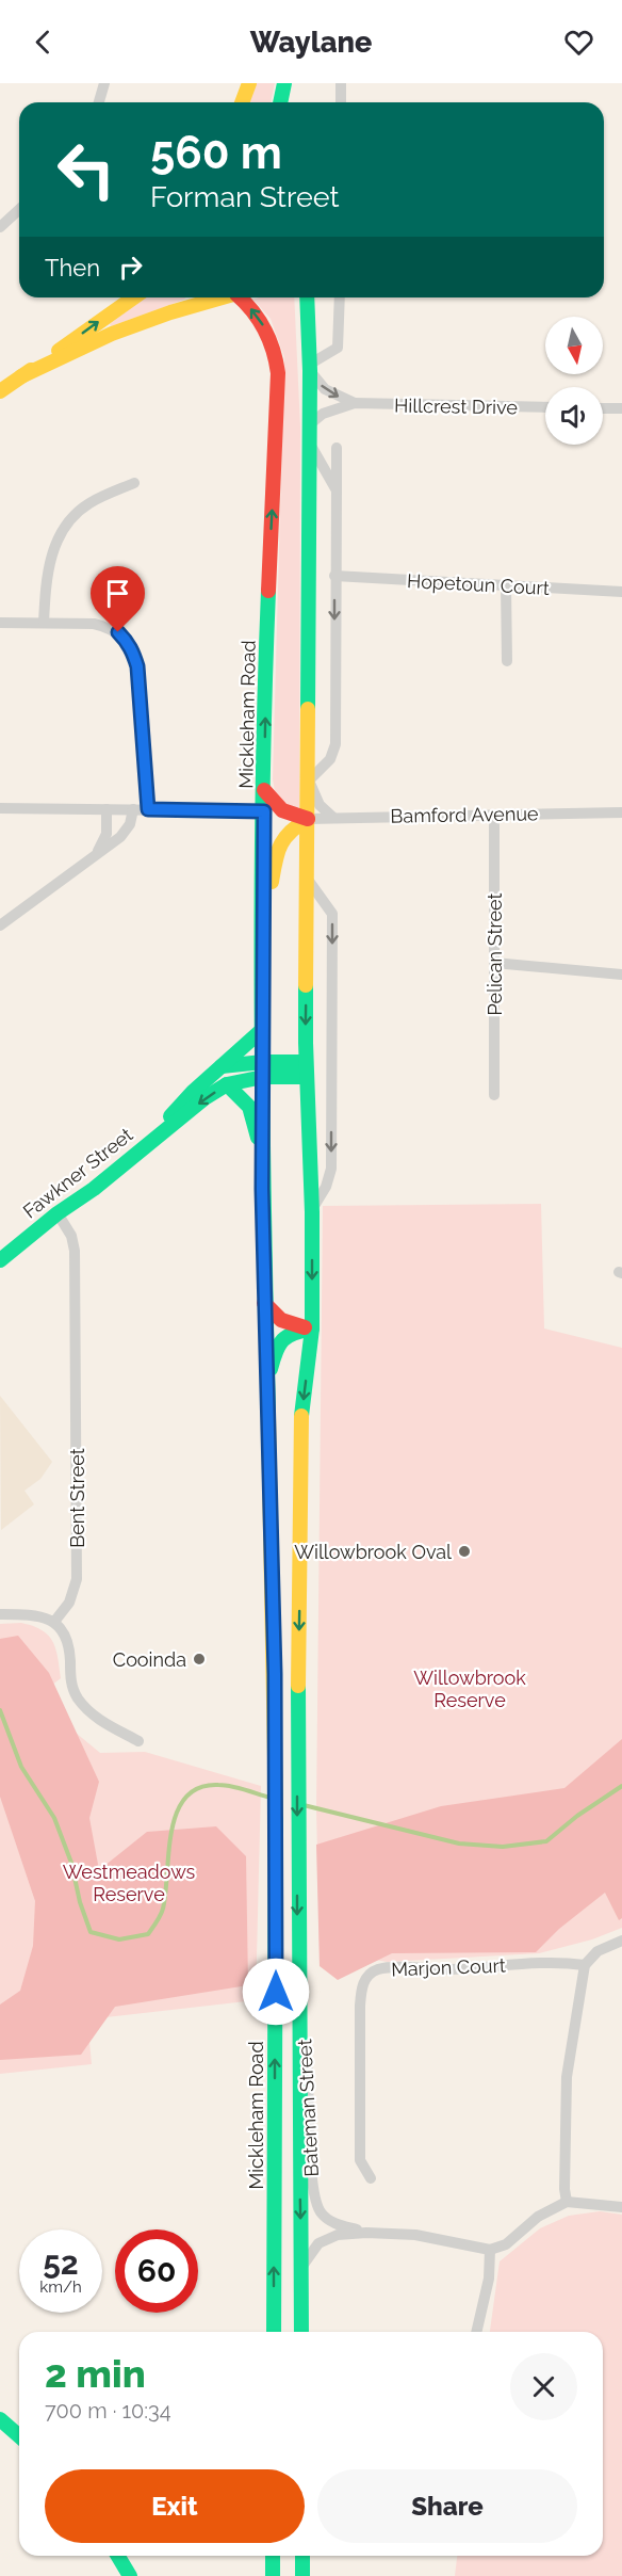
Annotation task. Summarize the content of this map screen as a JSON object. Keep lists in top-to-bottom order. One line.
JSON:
{"streets":{"main road":["Mickleham Road","Fawkner Street"],"street":["Hillcrest Drive","Hopetoun Court","Bamford Avenue","Pelican Street","Bent Street","Marjon Court","Bateman Street"]},"crossings":[["Mickleham Road","Fawkner Street"],["Bamford Avenue","Pelican Street"],["Fawkner Street","Bent Street"]],"parks":["Willowbrook Reserve","Westmeadows Reserve"],"places":["Willowbrook Oval","Cooinda"],"north":"bottom","page":{"header":"Waylane","turn":["560 m","Forman Street"],"then":"Then","speed":"52 km/h","limit":"60","heading":["2 min","700 m · 10:34"],"buttons":["Exit","Share"]}}
